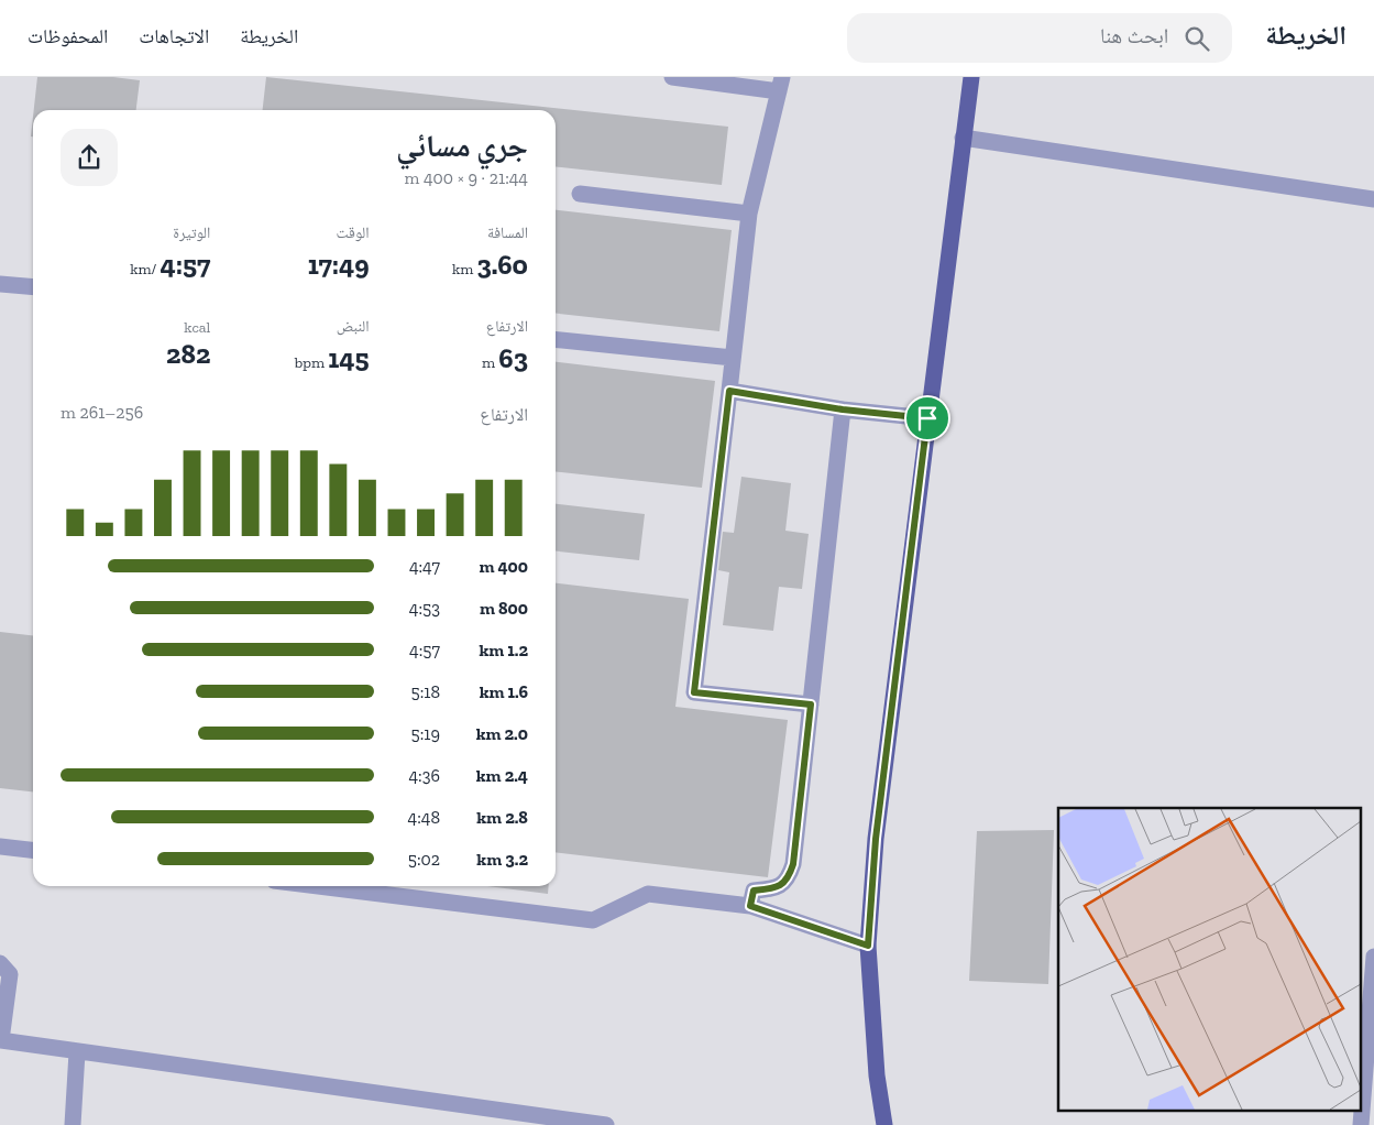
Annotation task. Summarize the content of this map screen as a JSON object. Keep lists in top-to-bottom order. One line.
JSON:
{"page":{"header":"الخريطة","search":"ابحث هنا","nav":["الخريطة","الاتجاهات","المحفوظات"],"heading":["جري مسائي","21:44 · 9 × 400 m"],"stats":[["المسافة","3.60 km"],["الوقت","17:49"],["الوتيرة","4:57 /km"],["الارتفاع","63 m"],["النبض","145 bpm"],["kcal","282"]],"chart":["الارتفاع","256–261 m"],"list":[{"name":"400 m","note":"4:47"},{"name":"800 m","note":"4:53"},{"name":"1.2 km","note":"4:57"},{"name":"1.6 km","note":"5:18"},{"name":"2.0 km","note":"5:19"},{"name":"2.4 km","note":"4:36"},{"name":"2.8 km","note":"4:48"},{"name":"3.2 km","note":"5:02"}]}}
